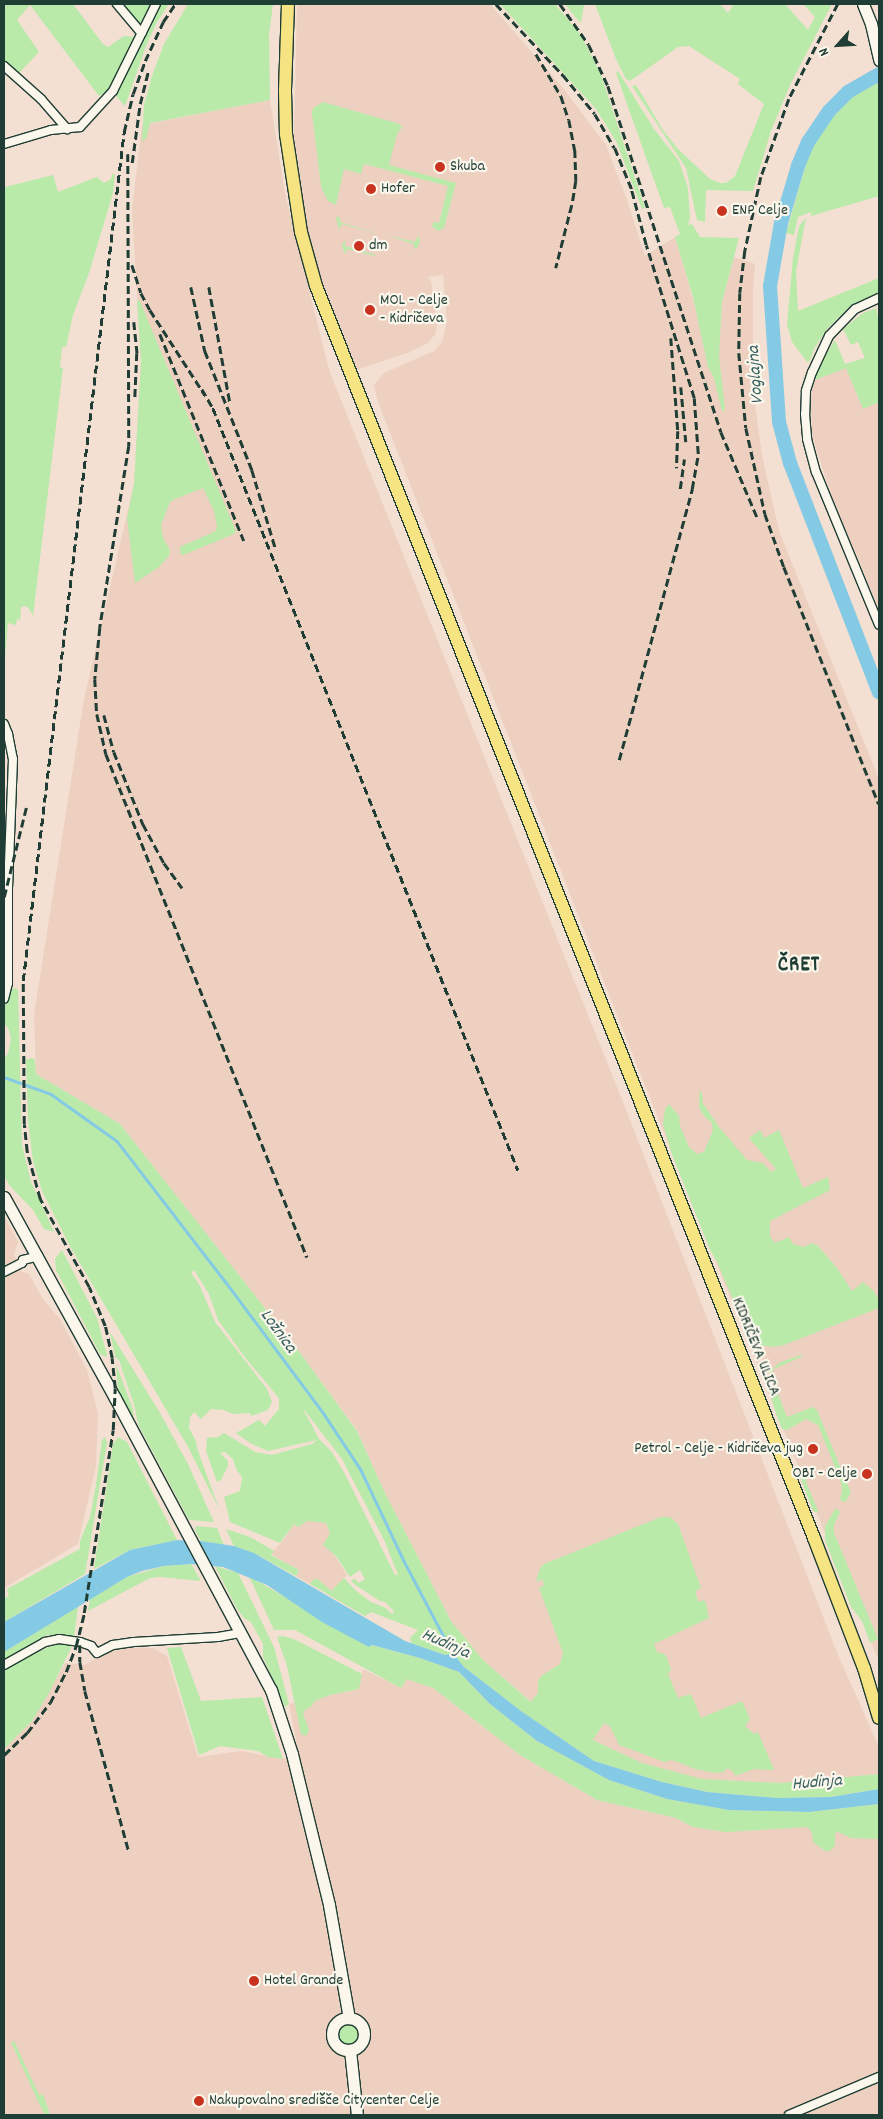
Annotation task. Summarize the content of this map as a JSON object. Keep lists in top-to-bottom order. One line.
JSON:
{"streets":{"main road":["KIDRIČEVA ULICA"]},"districts":["ČRET"],"water":["Voglajna","Ložnica","Hudinja"],"places":["Skuba","Hofer","ENP Celje","dm","MOL - Celje - Kidričeva","Petrol - Celje - Kidričeva jug","OBI - Celje","Hotel Grande","Nakupovalno središče Citycenter Celje"],"north":"bottom left"}
